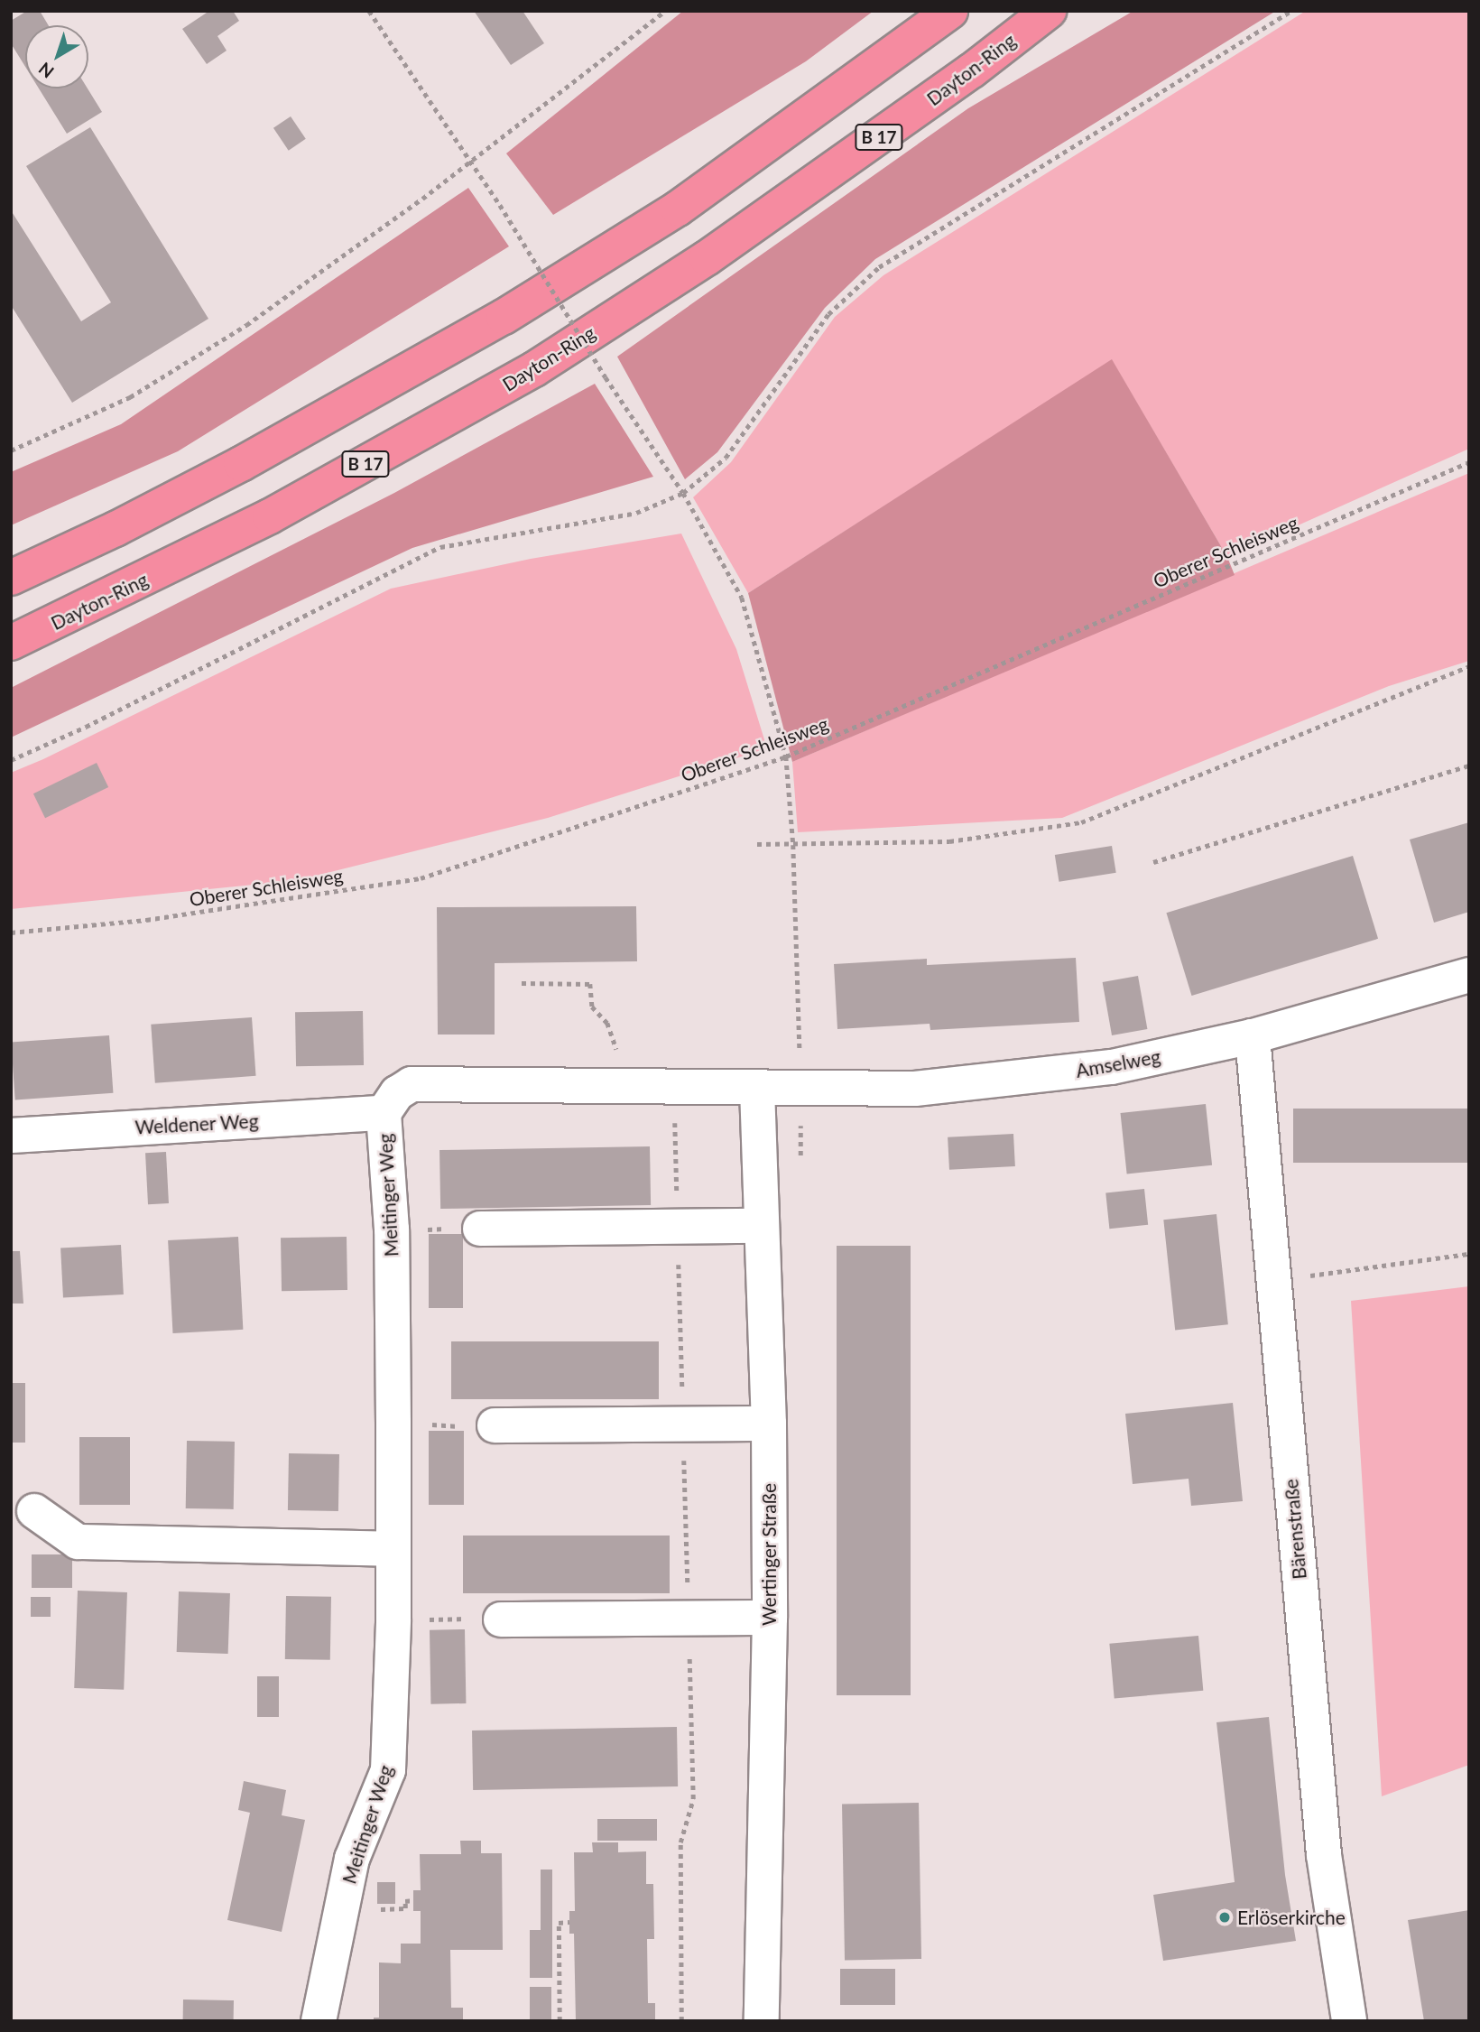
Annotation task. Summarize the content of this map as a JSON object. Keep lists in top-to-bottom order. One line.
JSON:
{"streets":{"highway":["Dayton-Ring","B 17"],"street":["Amselweg","Weldener Weg","Meitinger Weg","Bärenstraße","Wertinger Straße"],"path":["Oberer Schleisweg"]},"crossings":[["Amselweg","Meitinger Weg"],["Amselweg","Bärenstraße"],["Amselweg","Wertinger Straße"],["Weldener Weg","Meitinger Weg"],["Meitinger Weg","Wertinger Straße"]],"places":["Erlöserkirche"],"north":"bottom left"}
